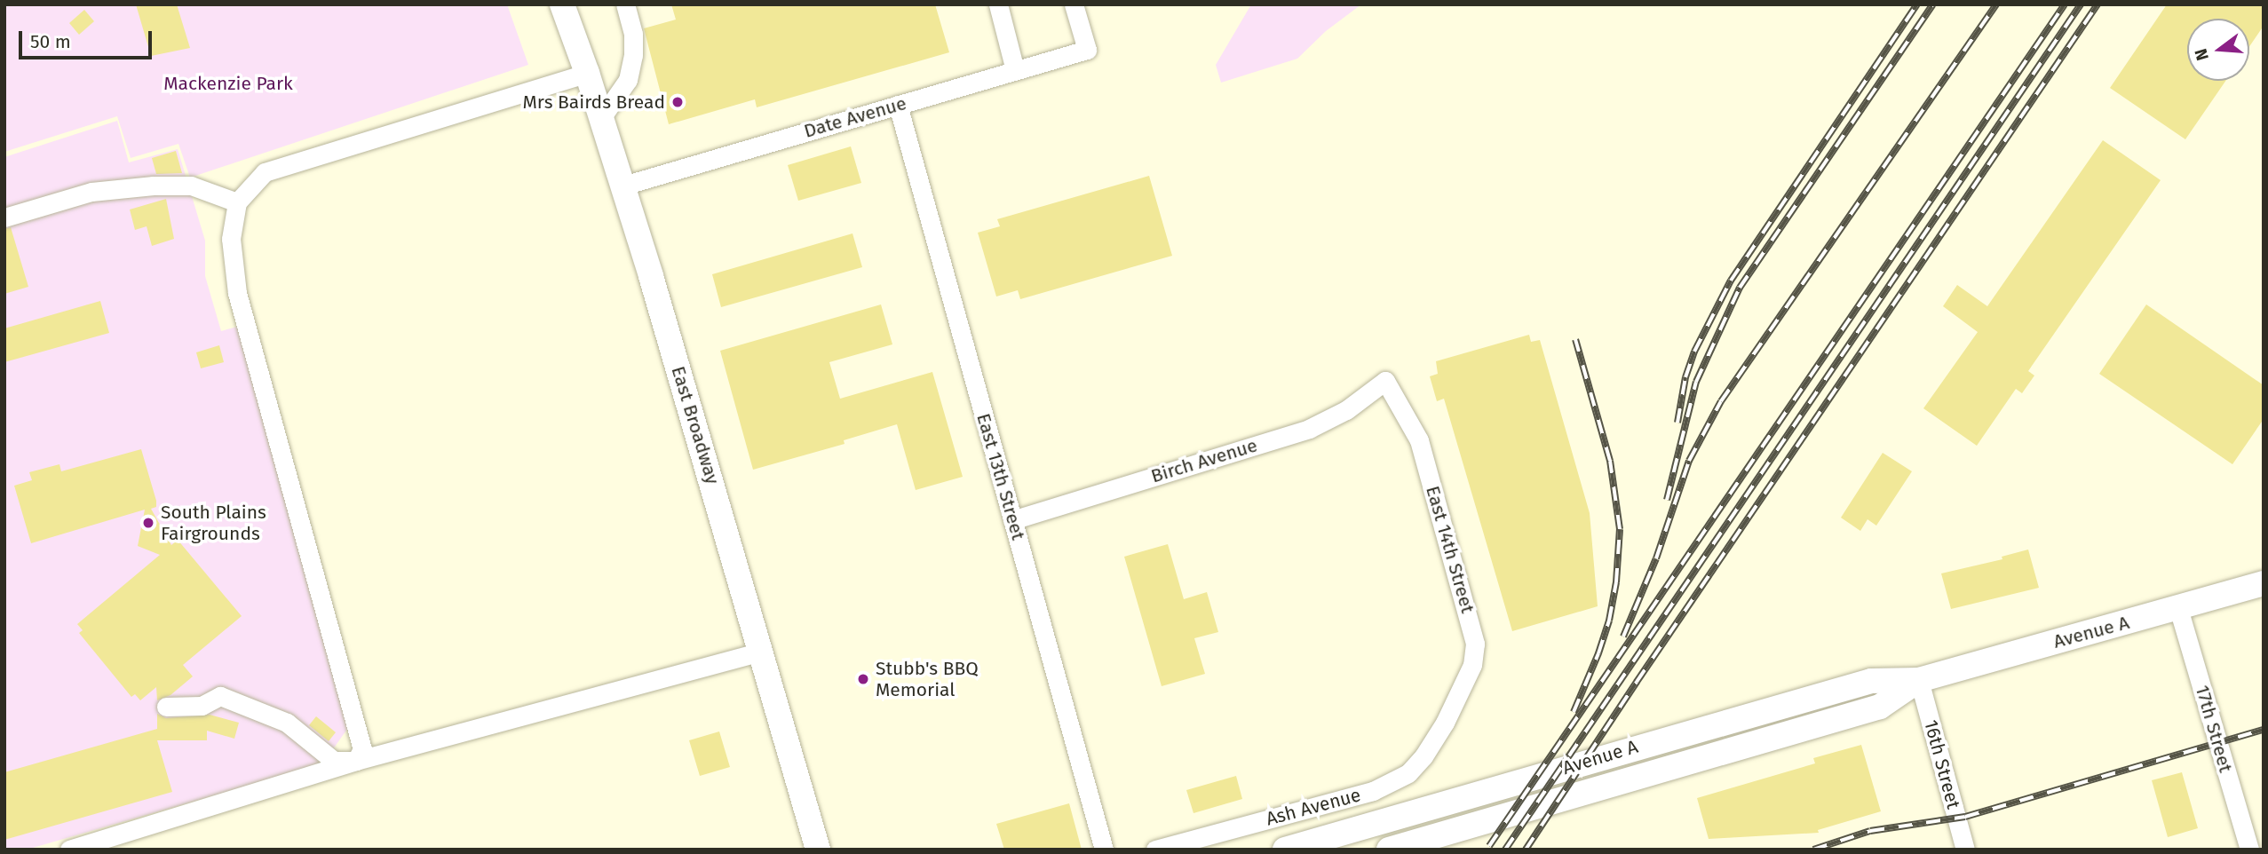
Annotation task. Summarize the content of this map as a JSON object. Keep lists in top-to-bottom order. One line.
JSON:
{"streets":{"main road":["East Broadway","Avenue A"],"street":["Date Avenue","Birch Avenue","East 13th Street","East 14th Street","17th Street","16th Street","Ash Avenue"]},"crossings":[["Date Avenue","East Broadway"],["Date Avenue","East 13th Street"],["Birch Avenue","East 13th Street"],["Birch Avenue","East 14th Street"],["East 14th Street","Ash Avenue"],["Avenue A","17th Street"],["Avenue A","16th Street"]],"parks":["Mackenzie Park"],"places":["Mrs Bairds Bread","South Plains Fairgrounds","Stubb's BBQ Memorial"],"scale_bar":"50 m","north":"left"}
